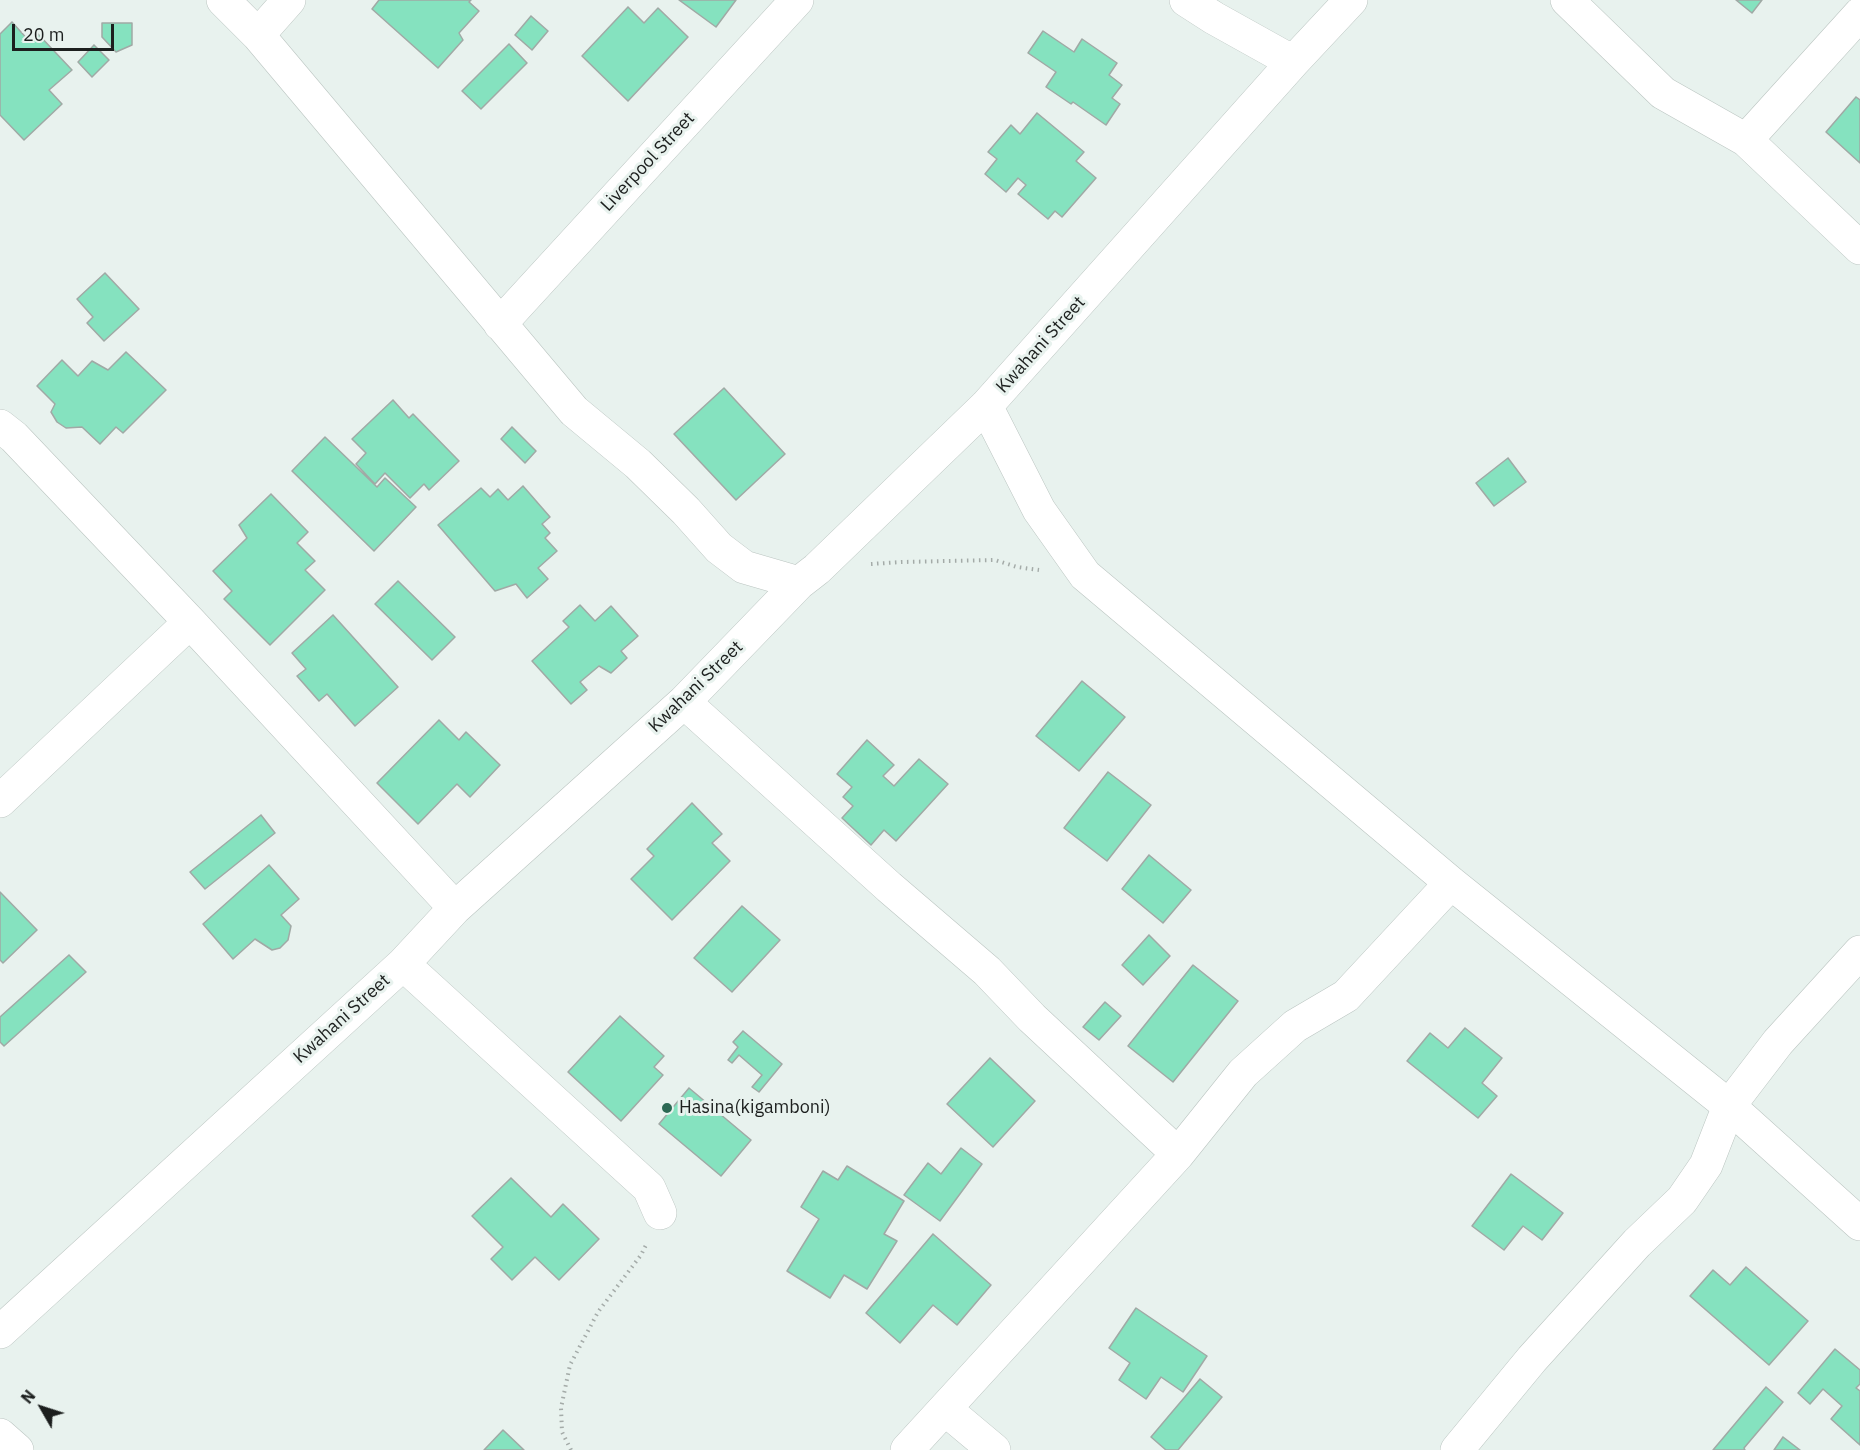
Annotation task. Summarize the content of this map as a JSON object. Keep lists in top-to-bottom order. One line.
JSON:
{"streets":{"street":["Liverpool Street","Kwahani Street"]},"places":["Hasina(kigamboni)"],"scale_bar":"20 m","north":"top left"}
